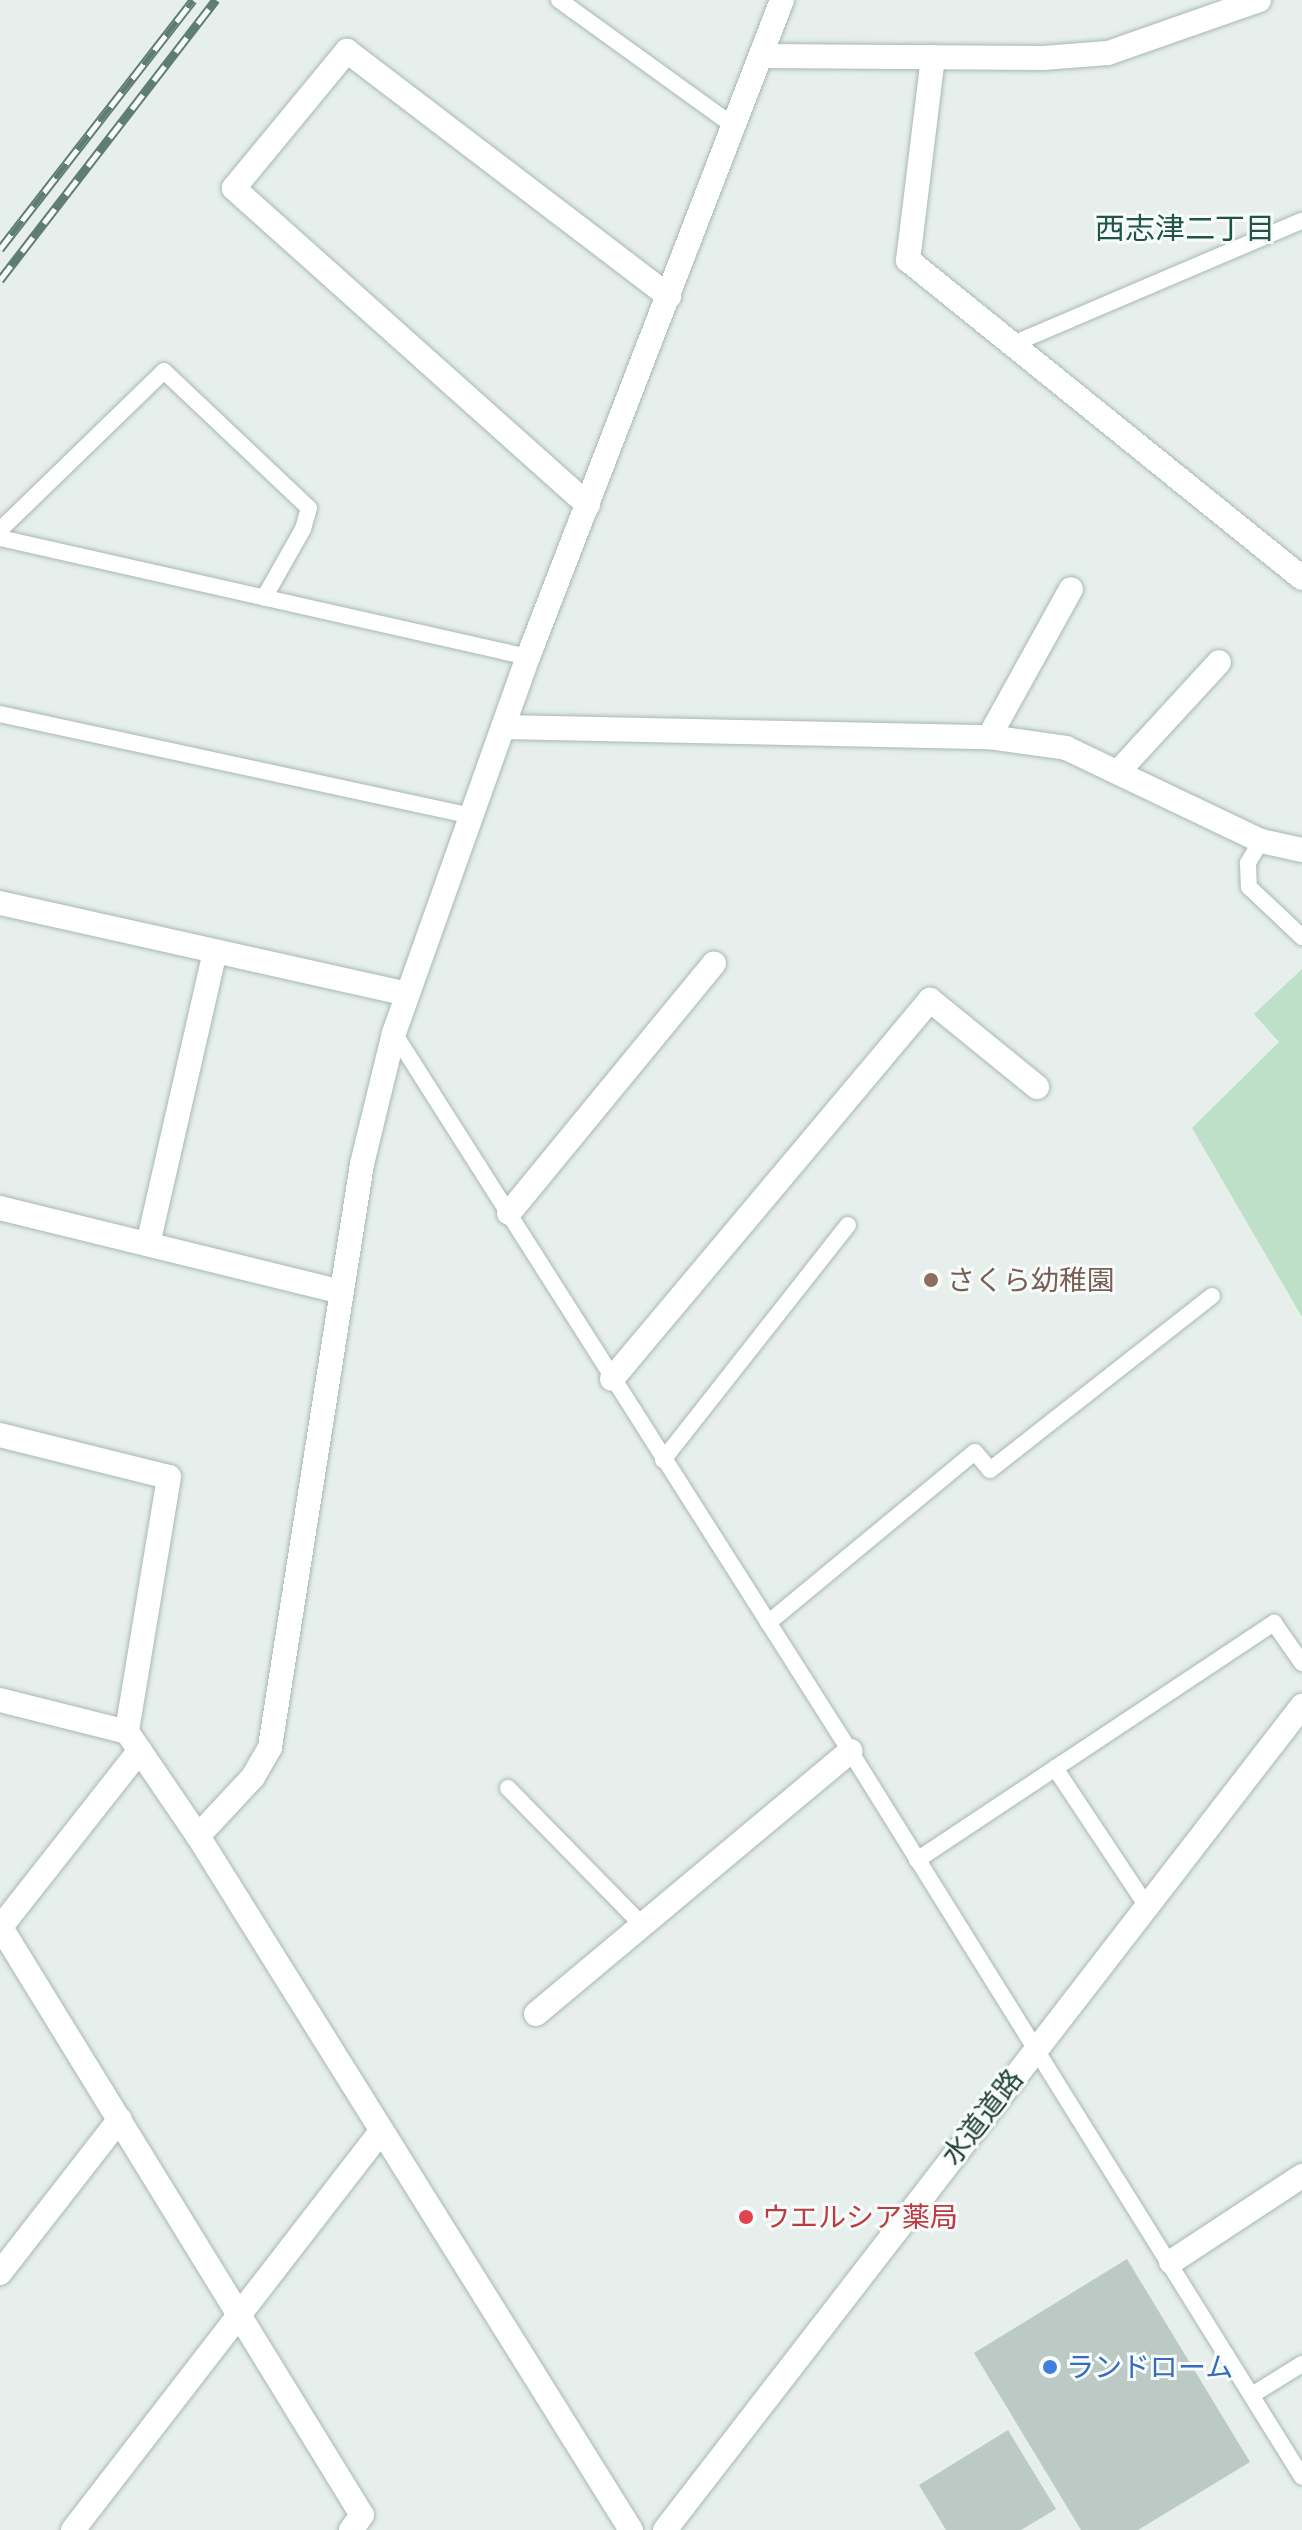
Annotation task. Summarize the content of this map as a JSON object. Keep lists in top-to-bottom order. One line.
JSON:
{"streets":{"street":["水道道路"]},"districts":["西志津二丁目"],"places":["さくら幼稚園","ウエルシア薬局","ランドローム"]}
